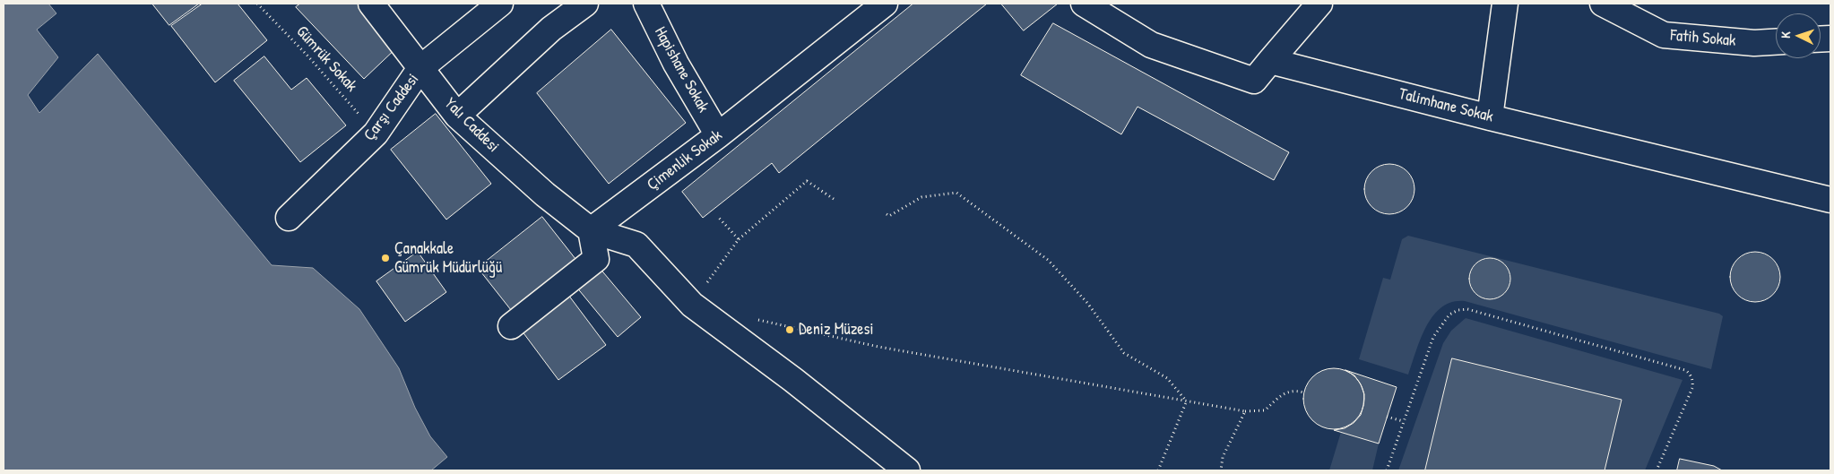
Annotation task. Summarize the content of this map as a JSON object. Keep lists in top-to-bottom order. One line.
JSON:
{"streets":{"street":["Fatih Sokak","Hapishane Sokak","Talimhane Sokak","Çarşı Caddesi","Yalı Caddesi","Çimenlik Sokak"],"path":["Gümrük Sokak"]},"crossings":[["Gümrük Sokak","Çarşı Caddesi"],["Hapishane Sokak","Çimenlik Sokak"],["Çarşı Caddesi","Yalı Caddesi"],["Yalı Caddesi","Çimenlik Sokak"]],"places":["Çanakkale Gümrük Müdürlüğü","Deniz Müzesi"],"north":"left"}
